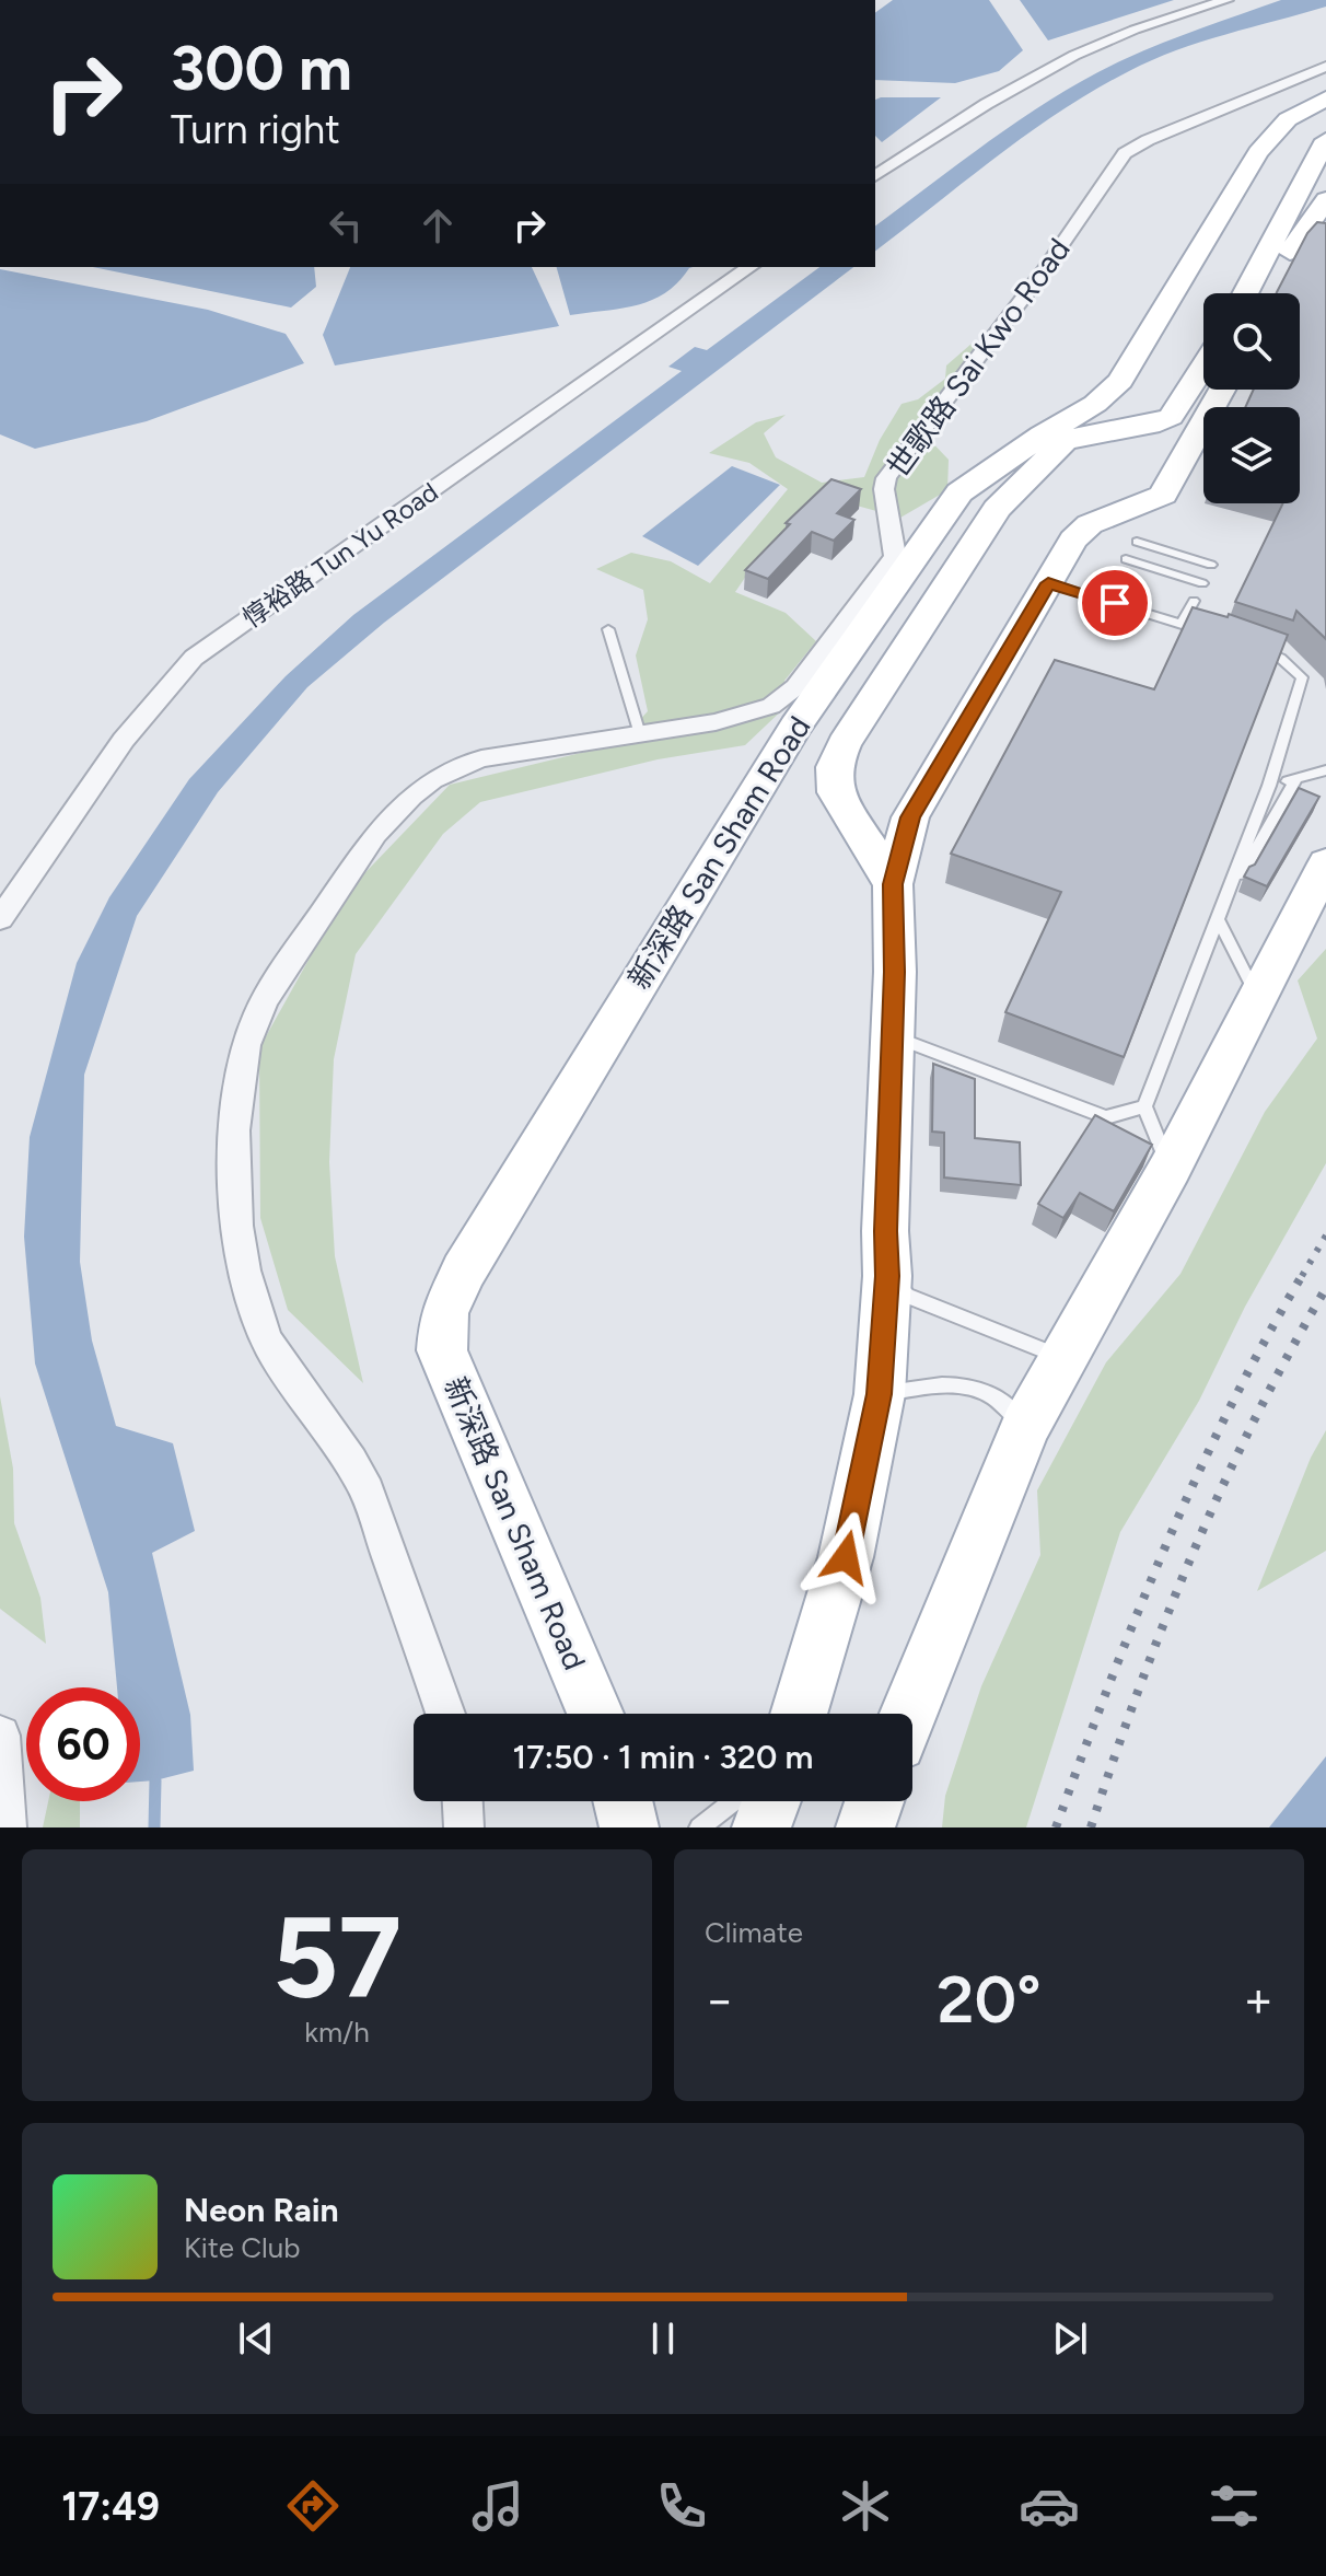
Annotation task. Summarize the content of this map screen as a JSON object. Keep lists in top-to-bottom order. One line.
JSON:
{"streets":{"main road":["新深路 San Sham Road"],"street":["世歌路 Sai Kwo Road","惇裕路 Tun Yu Road"]},"page":{"turn":["300 m","Turn right"],"limit":"60","trip":"17:50 · 1 min · 320 m","tile":[["57","km/h"],"Climate"],"heat":["−","20°","+"],"song":["Neon Rain","Kite Club"],"tabs":"17:49"}}
